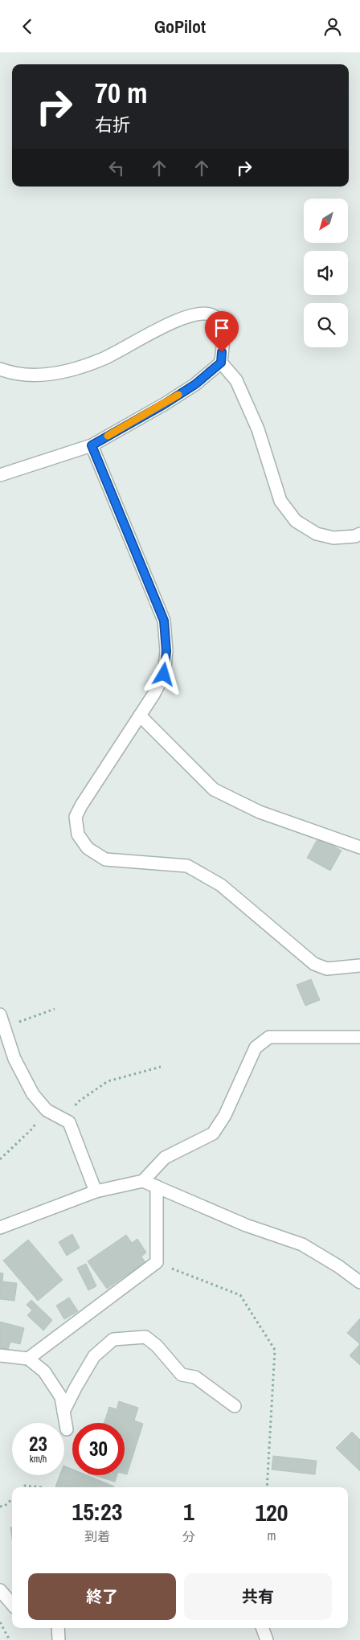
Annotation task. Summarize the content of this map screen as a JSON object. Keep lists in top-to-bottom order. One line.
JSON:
{"north":"bottom left","page":{"header":"GoPilot","turn":["70 m","右折"],"speed":"23 km/h","limit":"30","eta":["15:23","到着","1","分","120","m"],"buttons":["終了","共有"]}}
